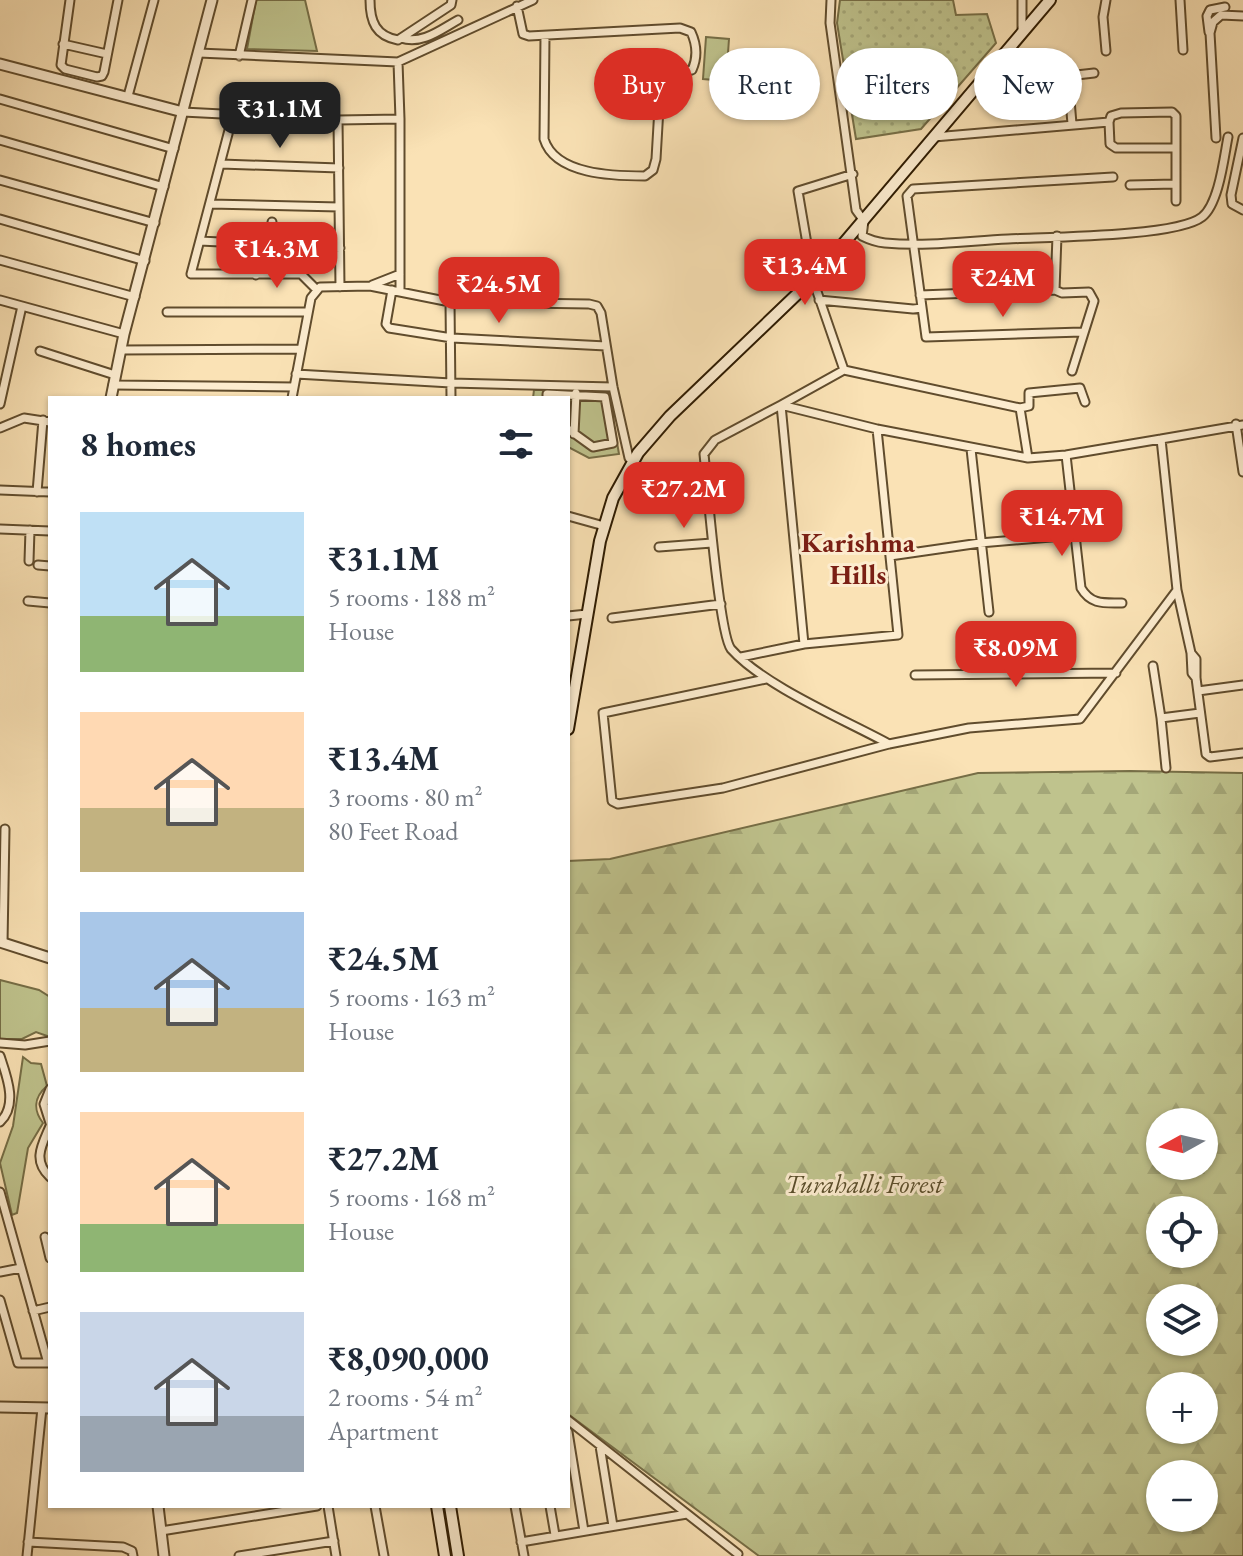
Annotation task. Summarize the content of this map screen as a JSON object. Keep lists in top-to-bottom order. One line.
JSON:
{"districts":["Karishma Hills"],"parks":["Turahalli Forest"],"north":"left","page":{"chip":["Buy","Rent","Filters","New"],"price":["₹31.1M","₹14.3M","₹13.4M","₹24M","₹24.5M","₹27.2M","₹14.7M","₹8.09M"],"heading":"8 homes","list":[{"name":"₹31.1M","note":"5 rooms · 188 m² · House"},{"name":"₹13.4M","note":"3 rooms · 80 m² · 80 Feet Road"},{"name":"₹24.5M","note":"5 rooms · 163 m² · House"},{"name":"₹27.2M","note":"5 rooms · 168 m² · House"},{"name":"₹8,090,000","note":"2 rooms · 54 m² · Apartment"}],"map_buttons":["+","−"]}}
